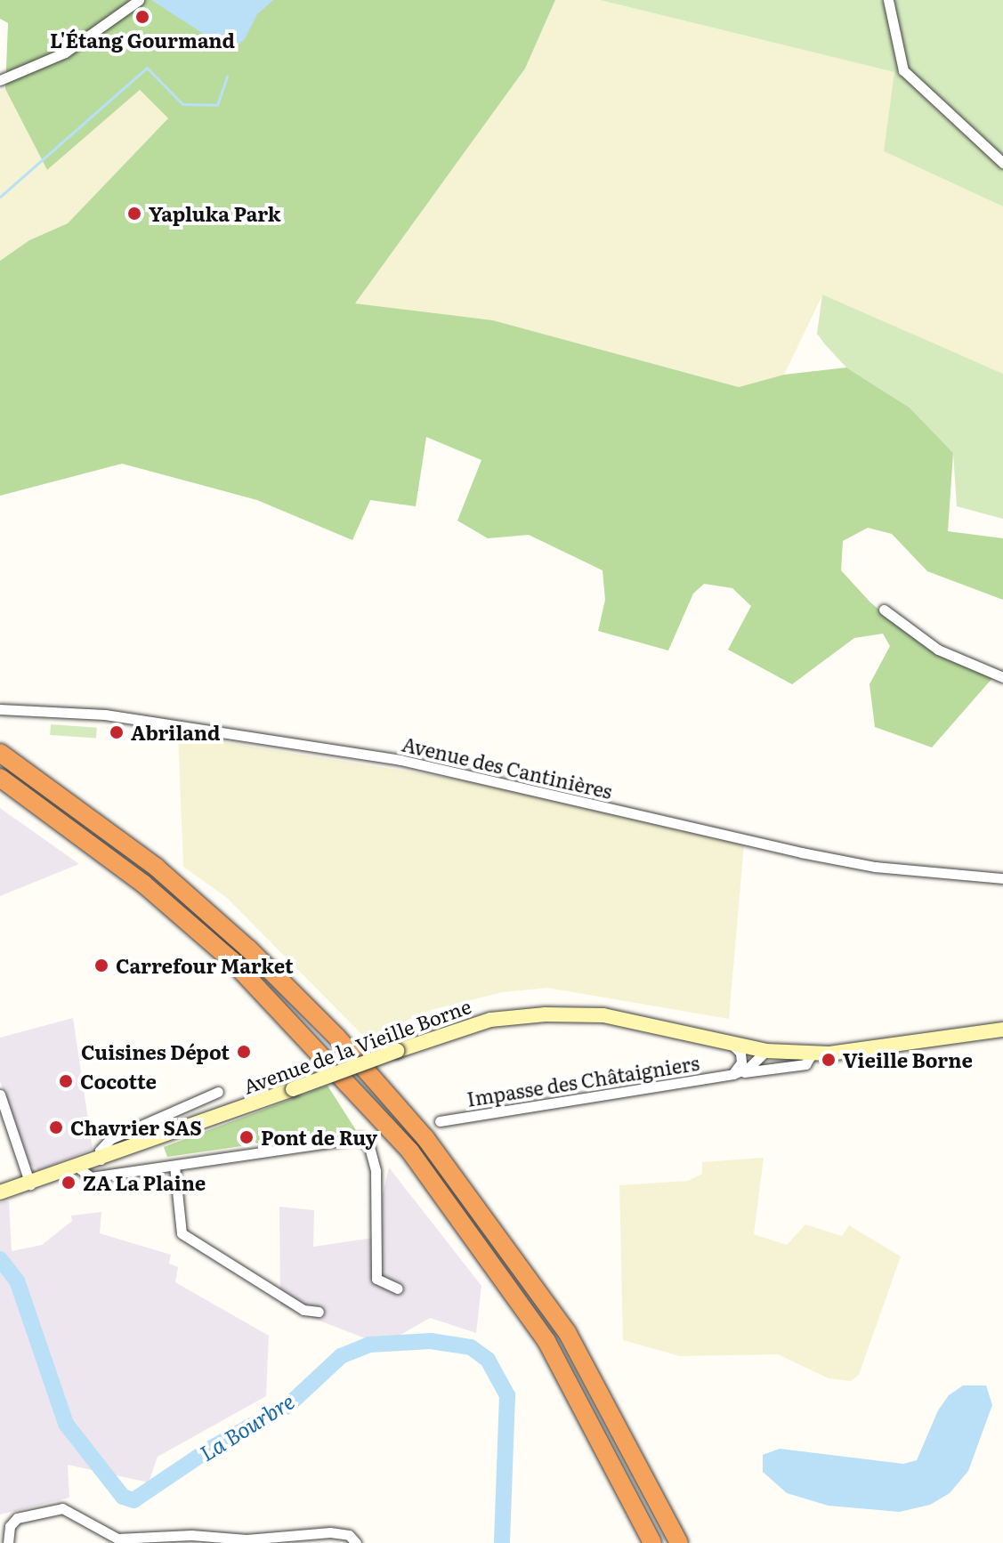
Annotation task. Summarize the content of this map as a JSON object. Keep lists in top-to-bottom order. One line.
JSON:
{"streets":{"main road":["Avenue de la Vieille Borne"],"street":["Avenue des Cantinières","Impasse des Châtaigniers"]},"crossings":[["Avenue de la Vieille Borne","Impasse des Châtaigniers"]],"water":["La Bourbre"],"places":["L'Étang Gourmand","Yapluka Park","Abriland","Carrefour Market","Cuisines Dépot","Vieille Borne","Cocotte","Chavrier SAS","Pont de Ruy","ZA La Plaine"]}
